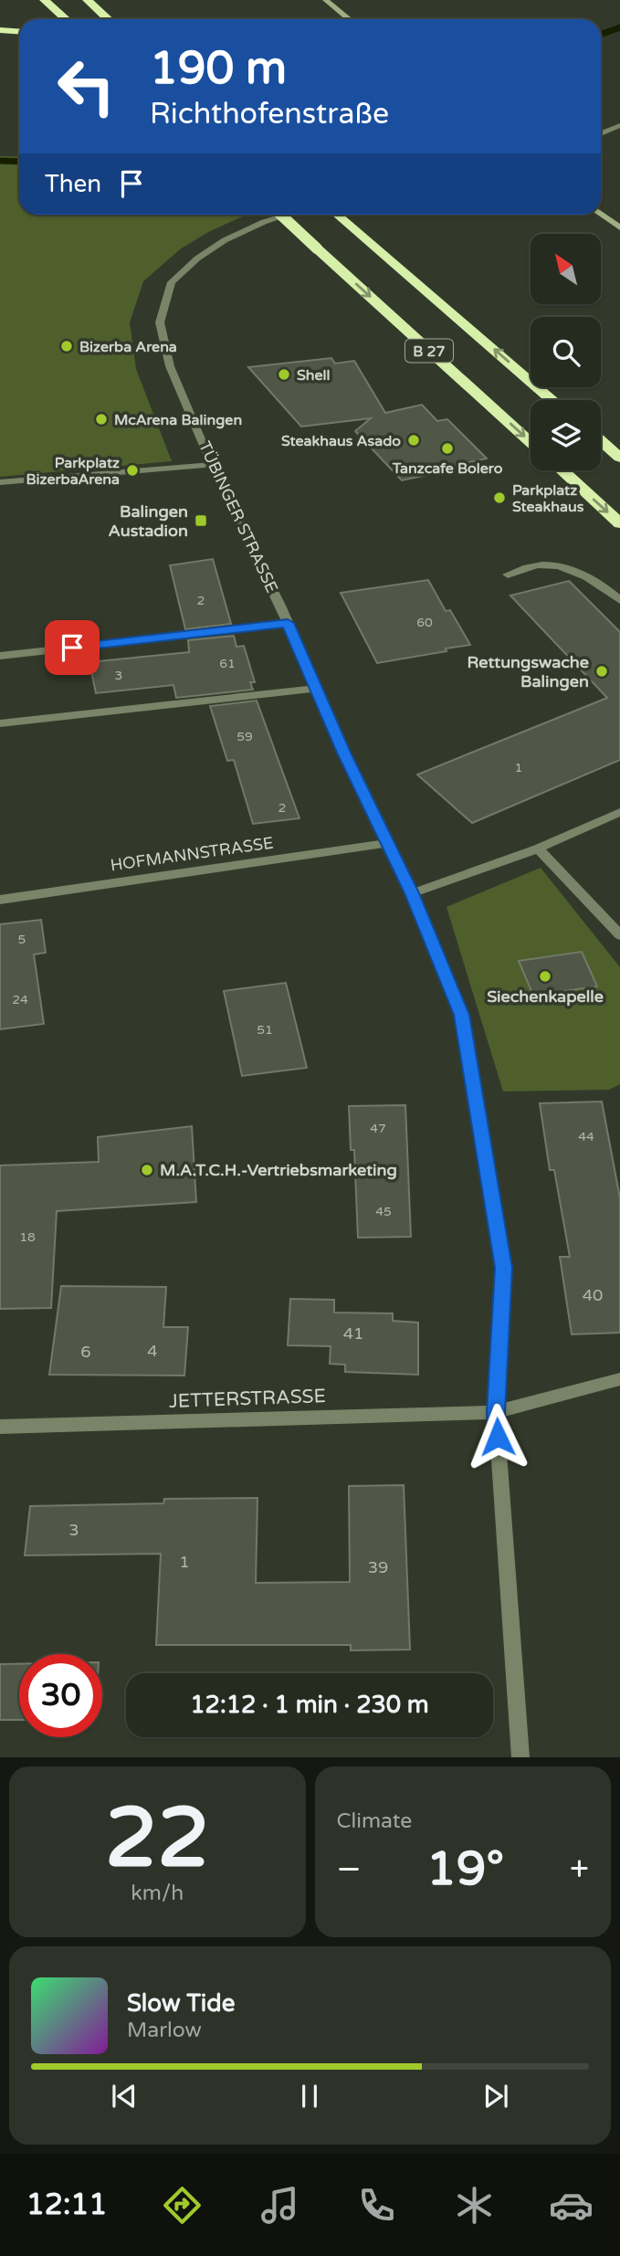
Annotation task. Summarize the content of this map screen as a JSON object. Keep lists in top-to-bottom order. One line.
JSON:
{"streets":{"highway":["B 27"],"street":["TÜBINGER STRASSE","HOFMANNSTRASSE","JETTERSTRASSE"]},"crossings":[["TÜBINGER STRASSE","HOFMANNSTRASSE"],["TÜBINGER STRASSE","JETTERSTRASSE"]],"places":{"other":["Bizerba Arena","Shell","McArena Balingen","Steakhaus Asado","Tanzcafe Bolero","Parkplatz BizerbaArena","Parkplatz Steakhaus","Rettungswache Balingen","Siechenkapelle","M.A.T.C.H.-Vertriebsmarketing"],"transit":["Balingen Austadion"]},"house_numbers":["2","60","61","3","59","1","2","5","24","51","47","44","45","18","40","41","4","6","3","1","39"],"north":"top left","page":{"turn":["190 m","Richthofenstraße"],"then":"Then","limit":"30","trip":"12:12 · 1 min · 230 m","tile":[["22","km/h"],"Climate"],"heat":["−","19°","+"],"song":["Slow Tide","Marlow"],"tabs":"12:11"}}
